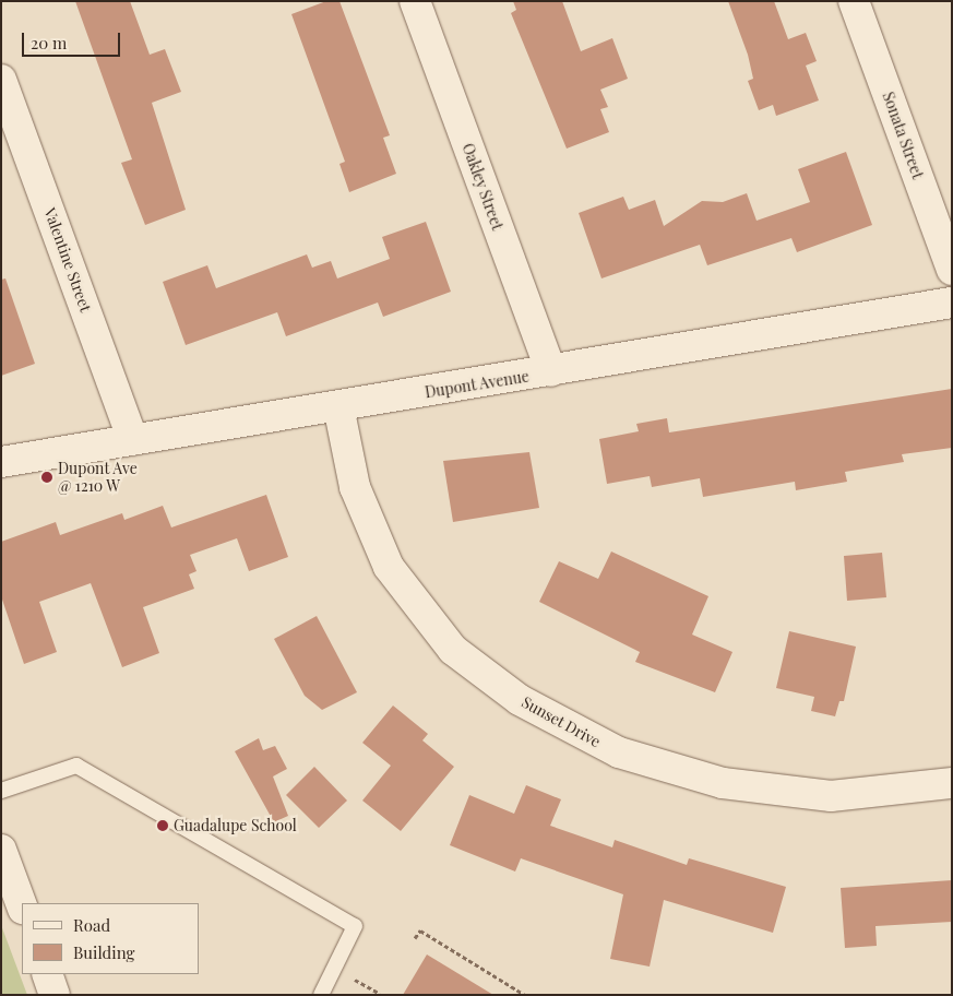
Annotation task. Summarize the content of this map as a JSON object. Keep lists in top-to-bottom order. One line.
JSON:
{"streets":{"street":["Sonata Street","Oakley Street","Valentine Street","Dupont Avenue","Sunset Drive"]},"crossings":[["Oakley Street","Dupont Avenue"],["Valentine Street","Dupont Avenue"],["Dupont Avenue","Sunset Drive"]],"places":["Dupont Ave @ 1210 W","Guadalupe School"],"legend":["Road","Building"],"scale_bar":"20 m"}
